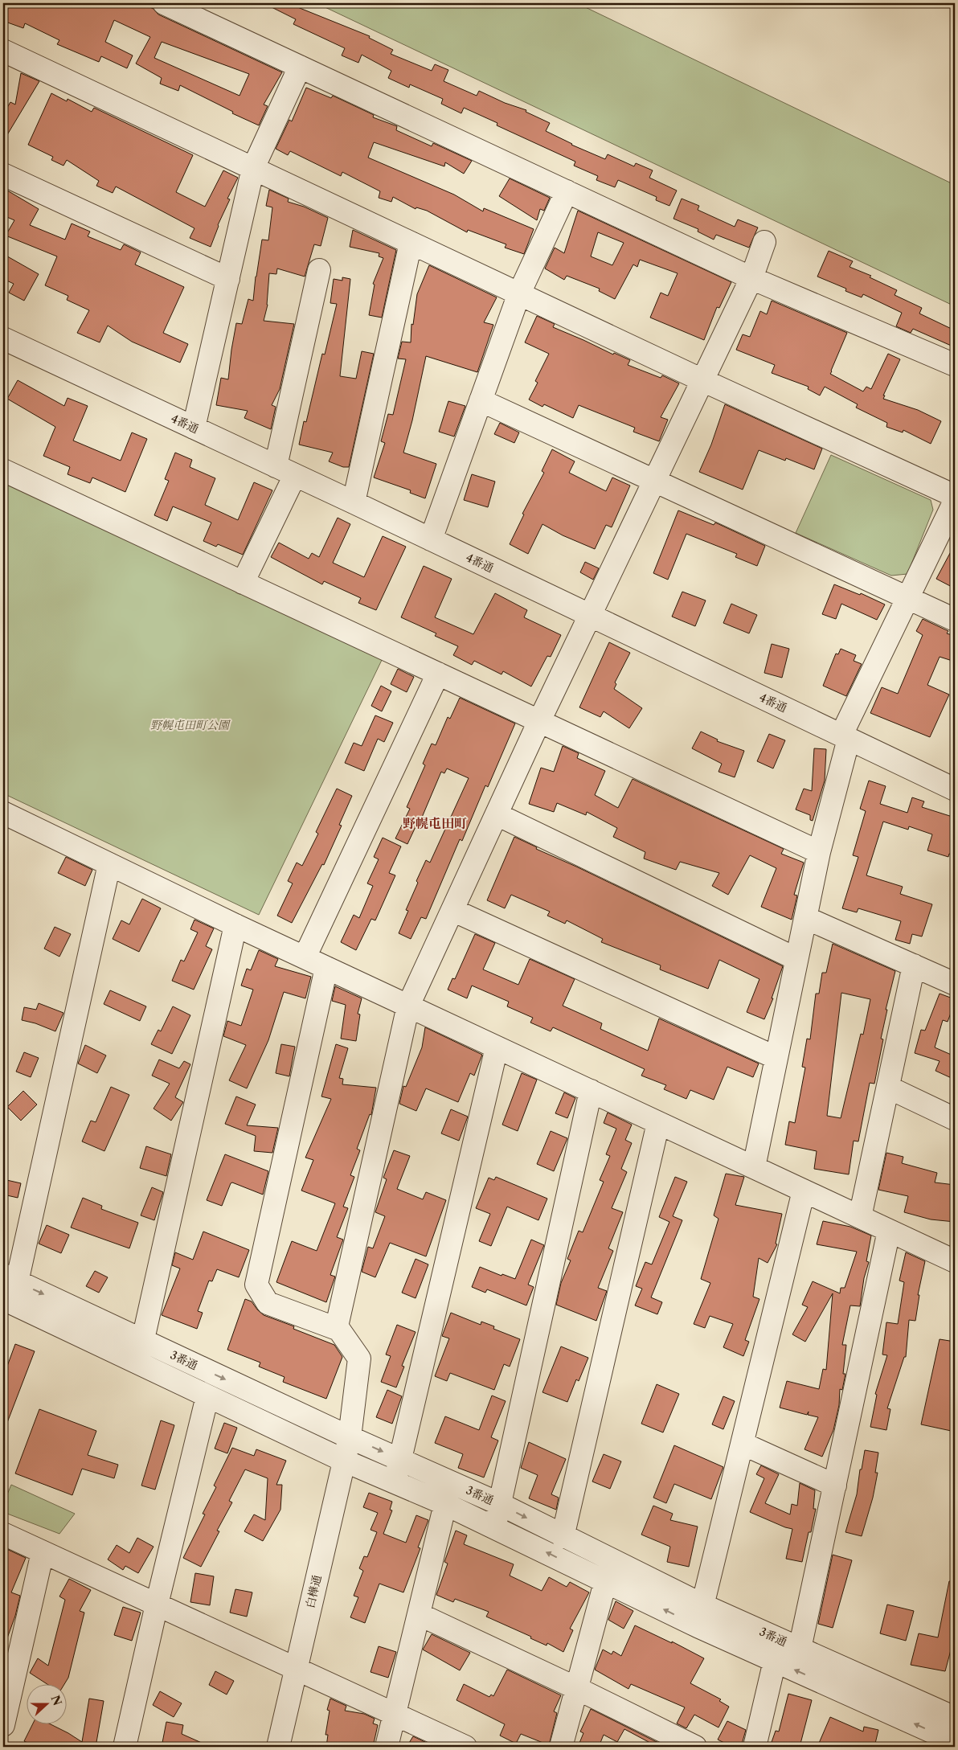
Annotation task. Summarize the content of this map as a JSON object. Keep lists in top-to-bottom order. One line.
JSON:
{"streets":{"street":["4番通","3番通","白樺通"]},"crossings":[["3番通","白樺通"]],"districts":["野幌屯田町"],"parks":["野幌屯田町公園"],"north":"right"}
